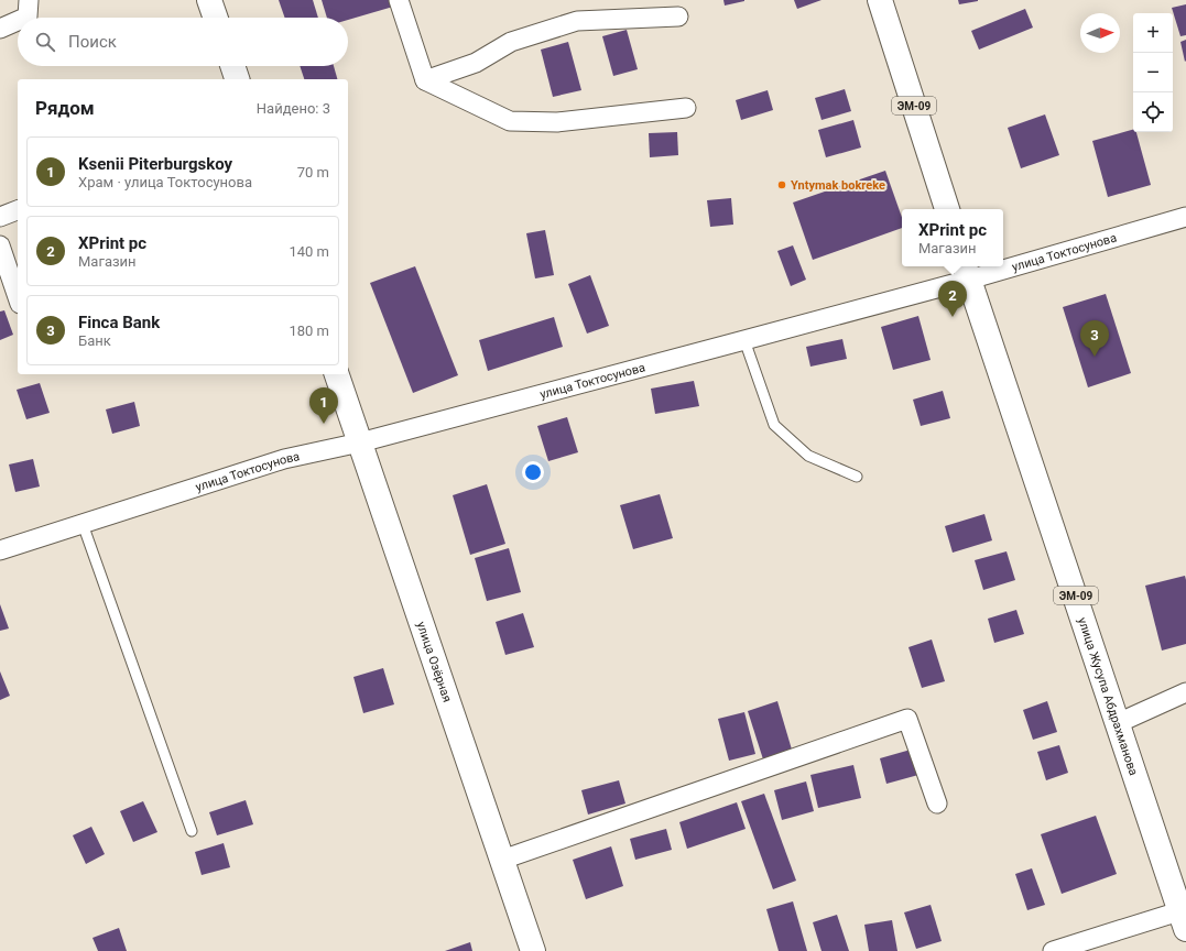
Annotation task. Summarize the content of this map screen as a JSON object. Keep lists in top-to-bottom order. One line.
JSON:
{"streets":{"main road":["ЭМ-09","улица Озёрная","улица Жусупа Абдрахманова"],"street":["улица Токтосунова"]},"crossings":[["улица Токтосунова","улица Озёрная"],["улица Токтосунова","улица Жусупа Абдрахманова"]],"places":["Yntymak bokreke"],"north":"right","page":{"map_buttons":["+","−"],"search":"Поиск","heading":["Рядом","Найдено: 3"],"list":[{"mark":"1","name":"Ksenii Piterburgskoy","note":"Храм · улица Токтосунова","value":"70 m"},{"mark":"2","name":"XPrint pc","note":"Магазин","value":"140 m"},{"mark":"3","name":"Finca Bank","note":"Банк","value":"180 m"}],"popup":["XPrint pc","Магазин"],"pins":["2","3","1"]}}
